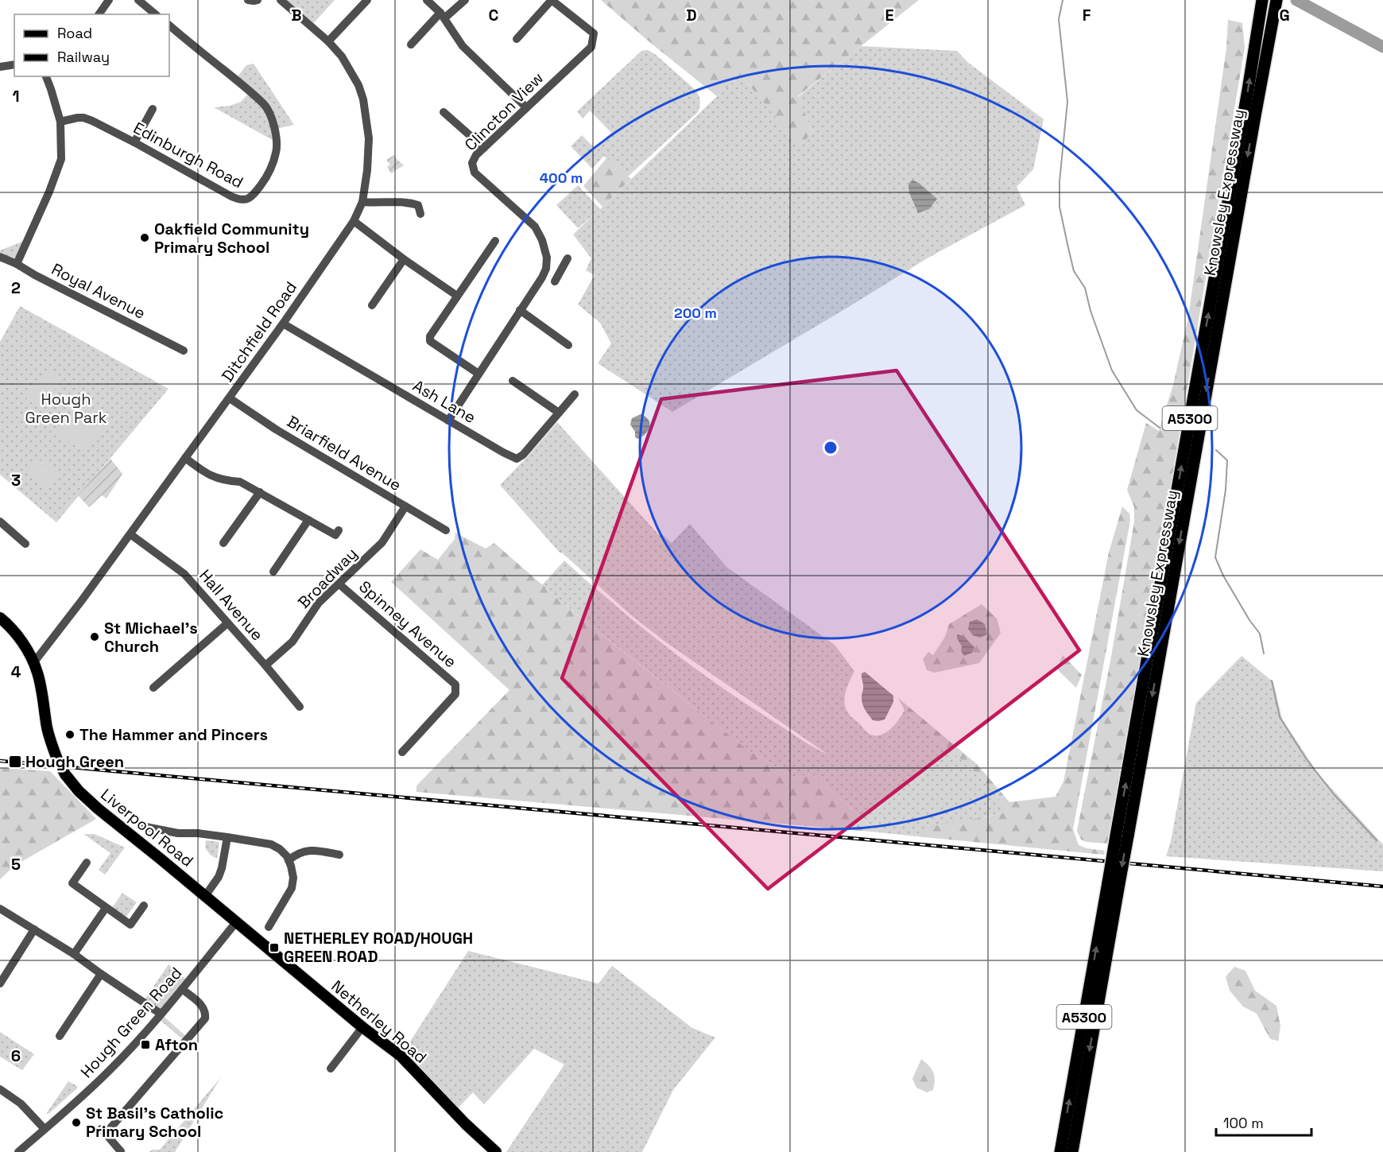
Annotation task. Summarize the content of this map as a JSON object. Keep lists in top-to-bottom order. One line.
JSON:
{"streets":{"highway":["Knowsley Expressway","A5300"],"main road":["Liverpool Road","Netherley Road"],"street":["Clincton View","Edinburgh Road","Royal Avenue","Ditchfield Road","Ash Lane","Briarfield Avenue","Broadway","Hall Avenue","Spinney Avenue","Hough Green Road"]},"crossings":[["Ditchfield Road","Ash Lane"],["Ditchfield Road","Briarfield Avenue"],["Ditchfield Road","Hall Avenue"],["Ditchfield Road","Liverpool Road"],["Briarfield Avenue","Broadway"],["Broadway","Hall Avenue"],["Broadway","Spinney Avenue"],["Liverpool Road","Netherley Road"],["Liverpool Road","Hough Green Road"]],"parks":["Hough Green Park"],"places":{"other":["Oakfield Community Primary School","St Michael's Church","The Hammer and Pincers","St Basil's Catholic Primary School"],"transit":["Hough Green","NETHERLEY ROAD/HOUGH GREEN ROAD","Afton"]},"legend":["Road","Railway"],"scale_bar":"100 m","grid":{"columns":["B","C","D","E","F","G"],"rows":["1","2","3","4","5","6"]},"rings":["400 m","200 m"]}
